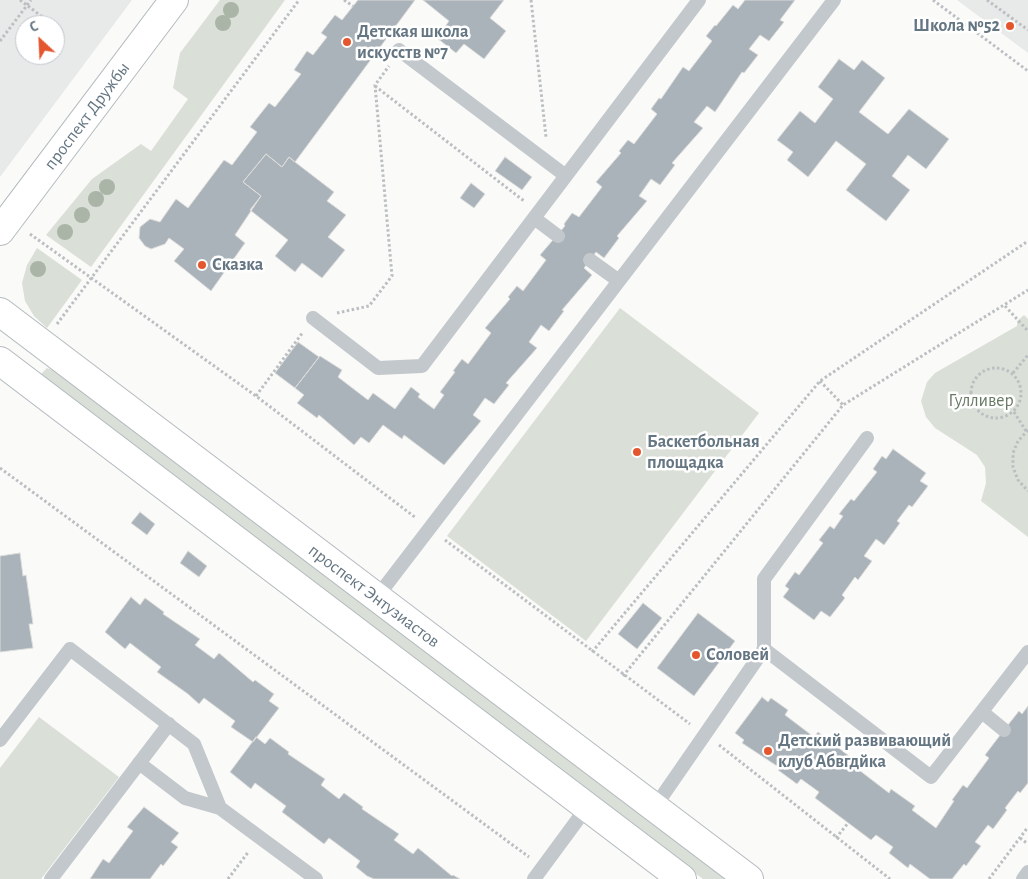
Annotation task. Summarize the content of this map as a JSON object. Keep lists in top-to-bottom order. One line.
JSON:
{"streets":{"main road":["проспект Дружбы","проспект Энтузиастов"]},"parks":["Гулливер"],"places":["Школа №52","Детская школа искусств №7","Сказка","Баскетбольная площадка","Соловей","Детский развивающий клуб Абвгдйка"],"north":"top left"}
